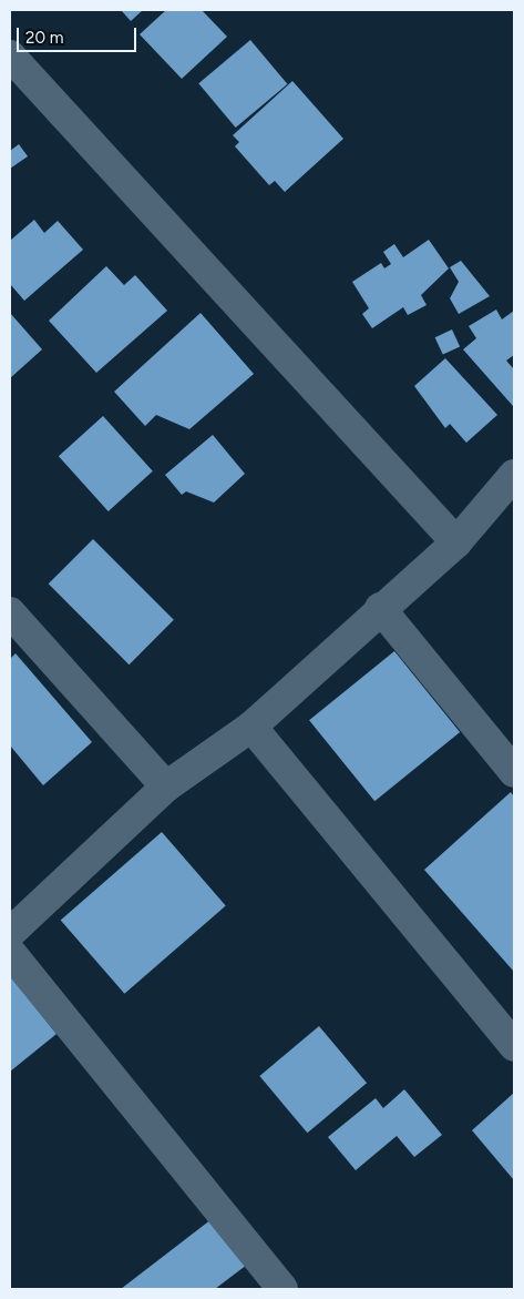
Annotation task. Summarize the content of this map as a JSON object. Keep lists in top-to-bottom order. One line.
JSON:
{"scale_bar":"20 m"}
